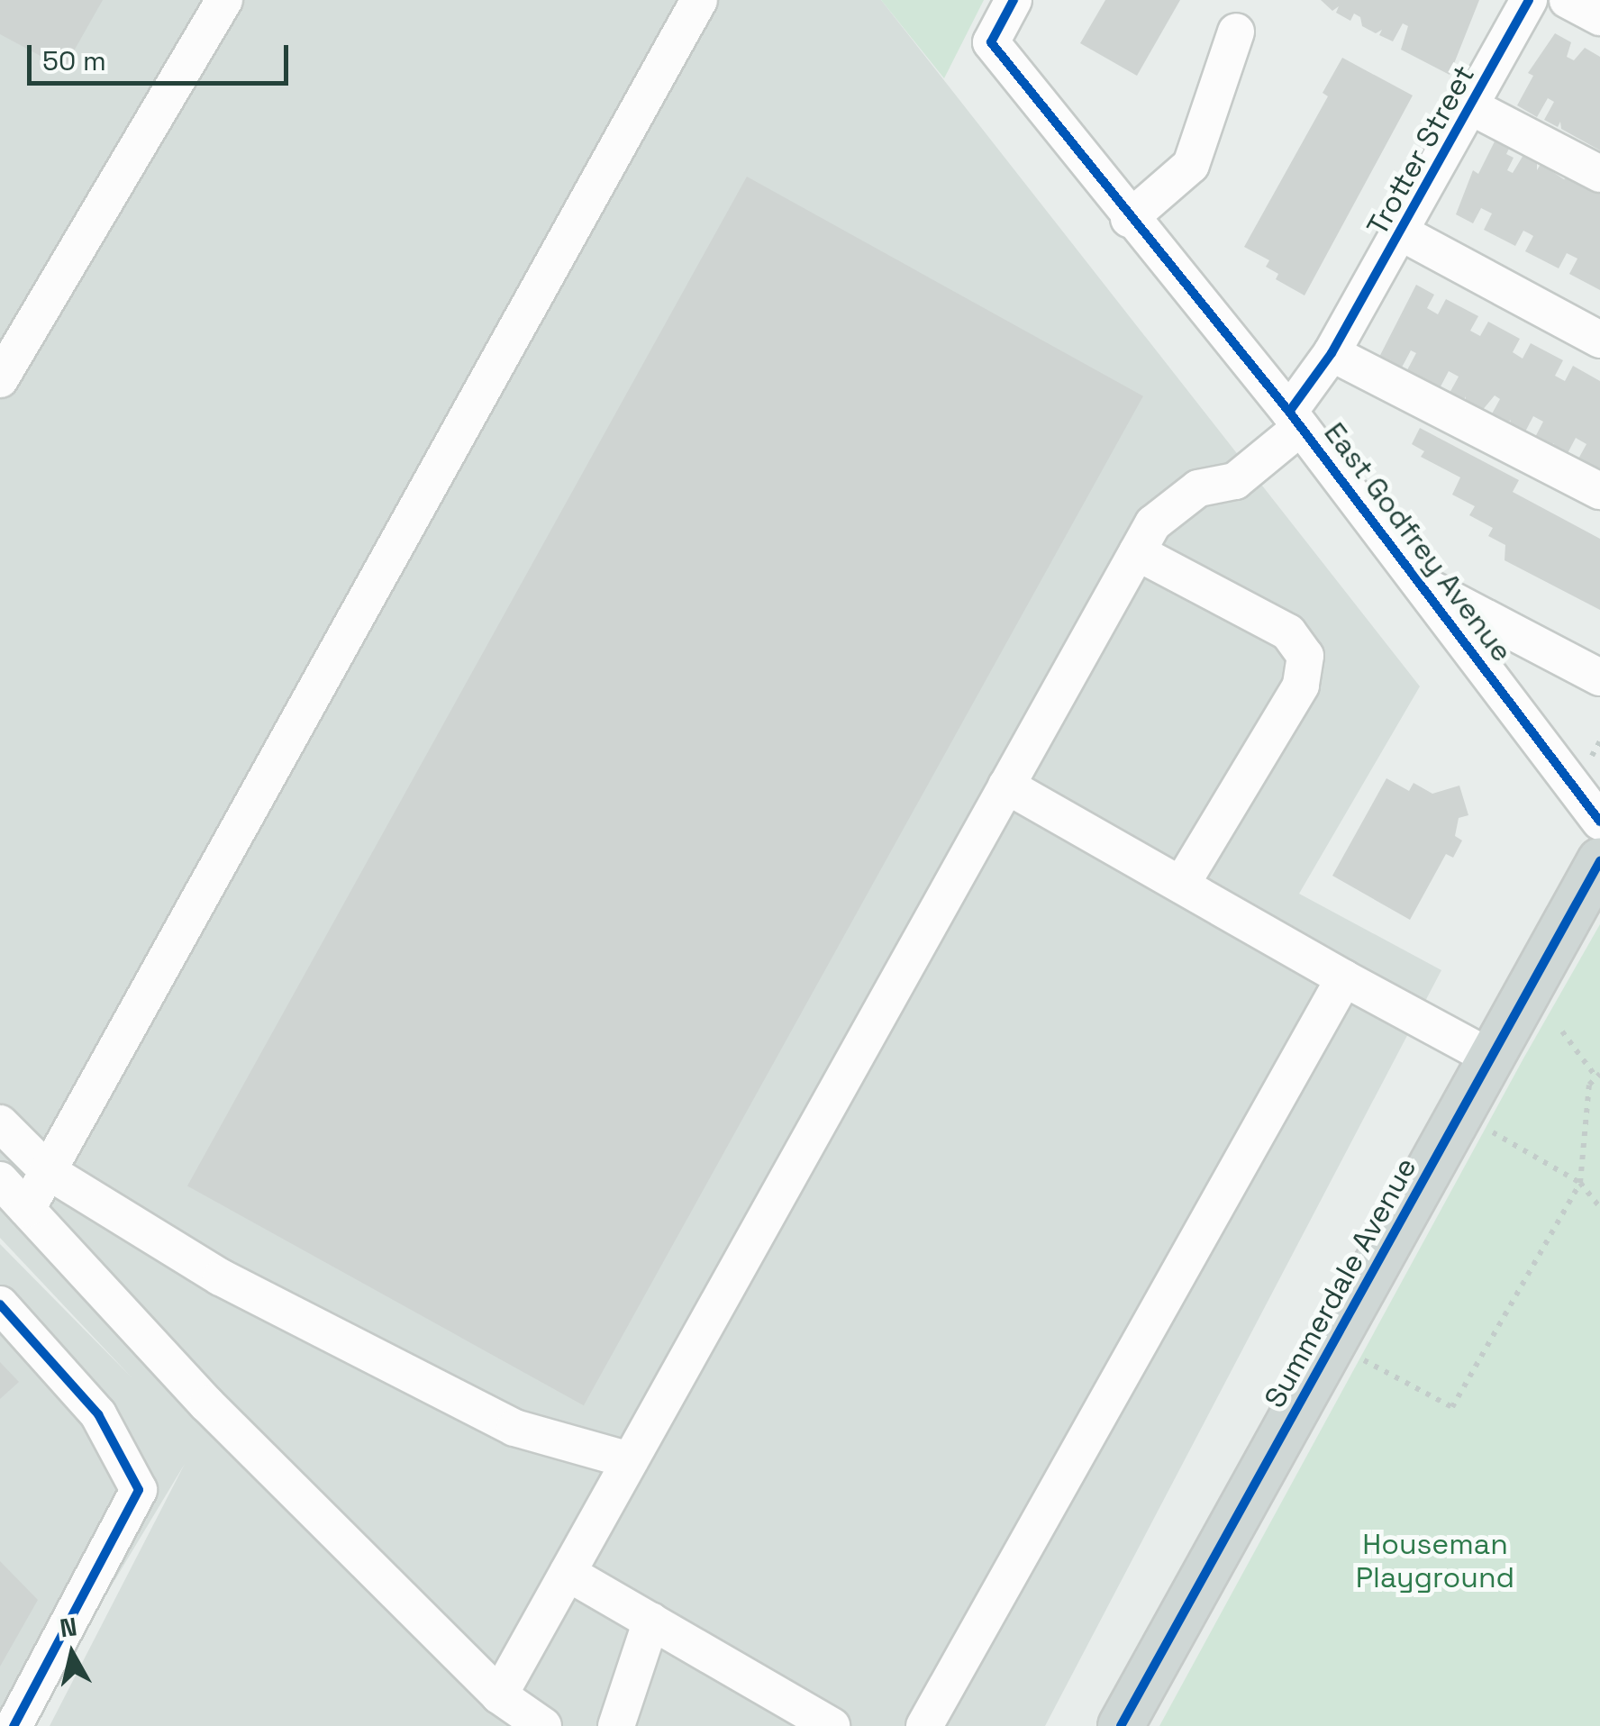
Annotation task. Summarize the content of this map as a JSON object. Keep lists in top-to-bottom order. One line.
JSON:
{"streets":{"main road":["Summerdale Avenue"],"street":["Trotter Street","East Godfrey Avenue"]},"crossings":[["Trotter Street","East Godfrey Avenue"]],"parks":["Houseman Playground"],"scale_bar":"50 m","north":"top"}
